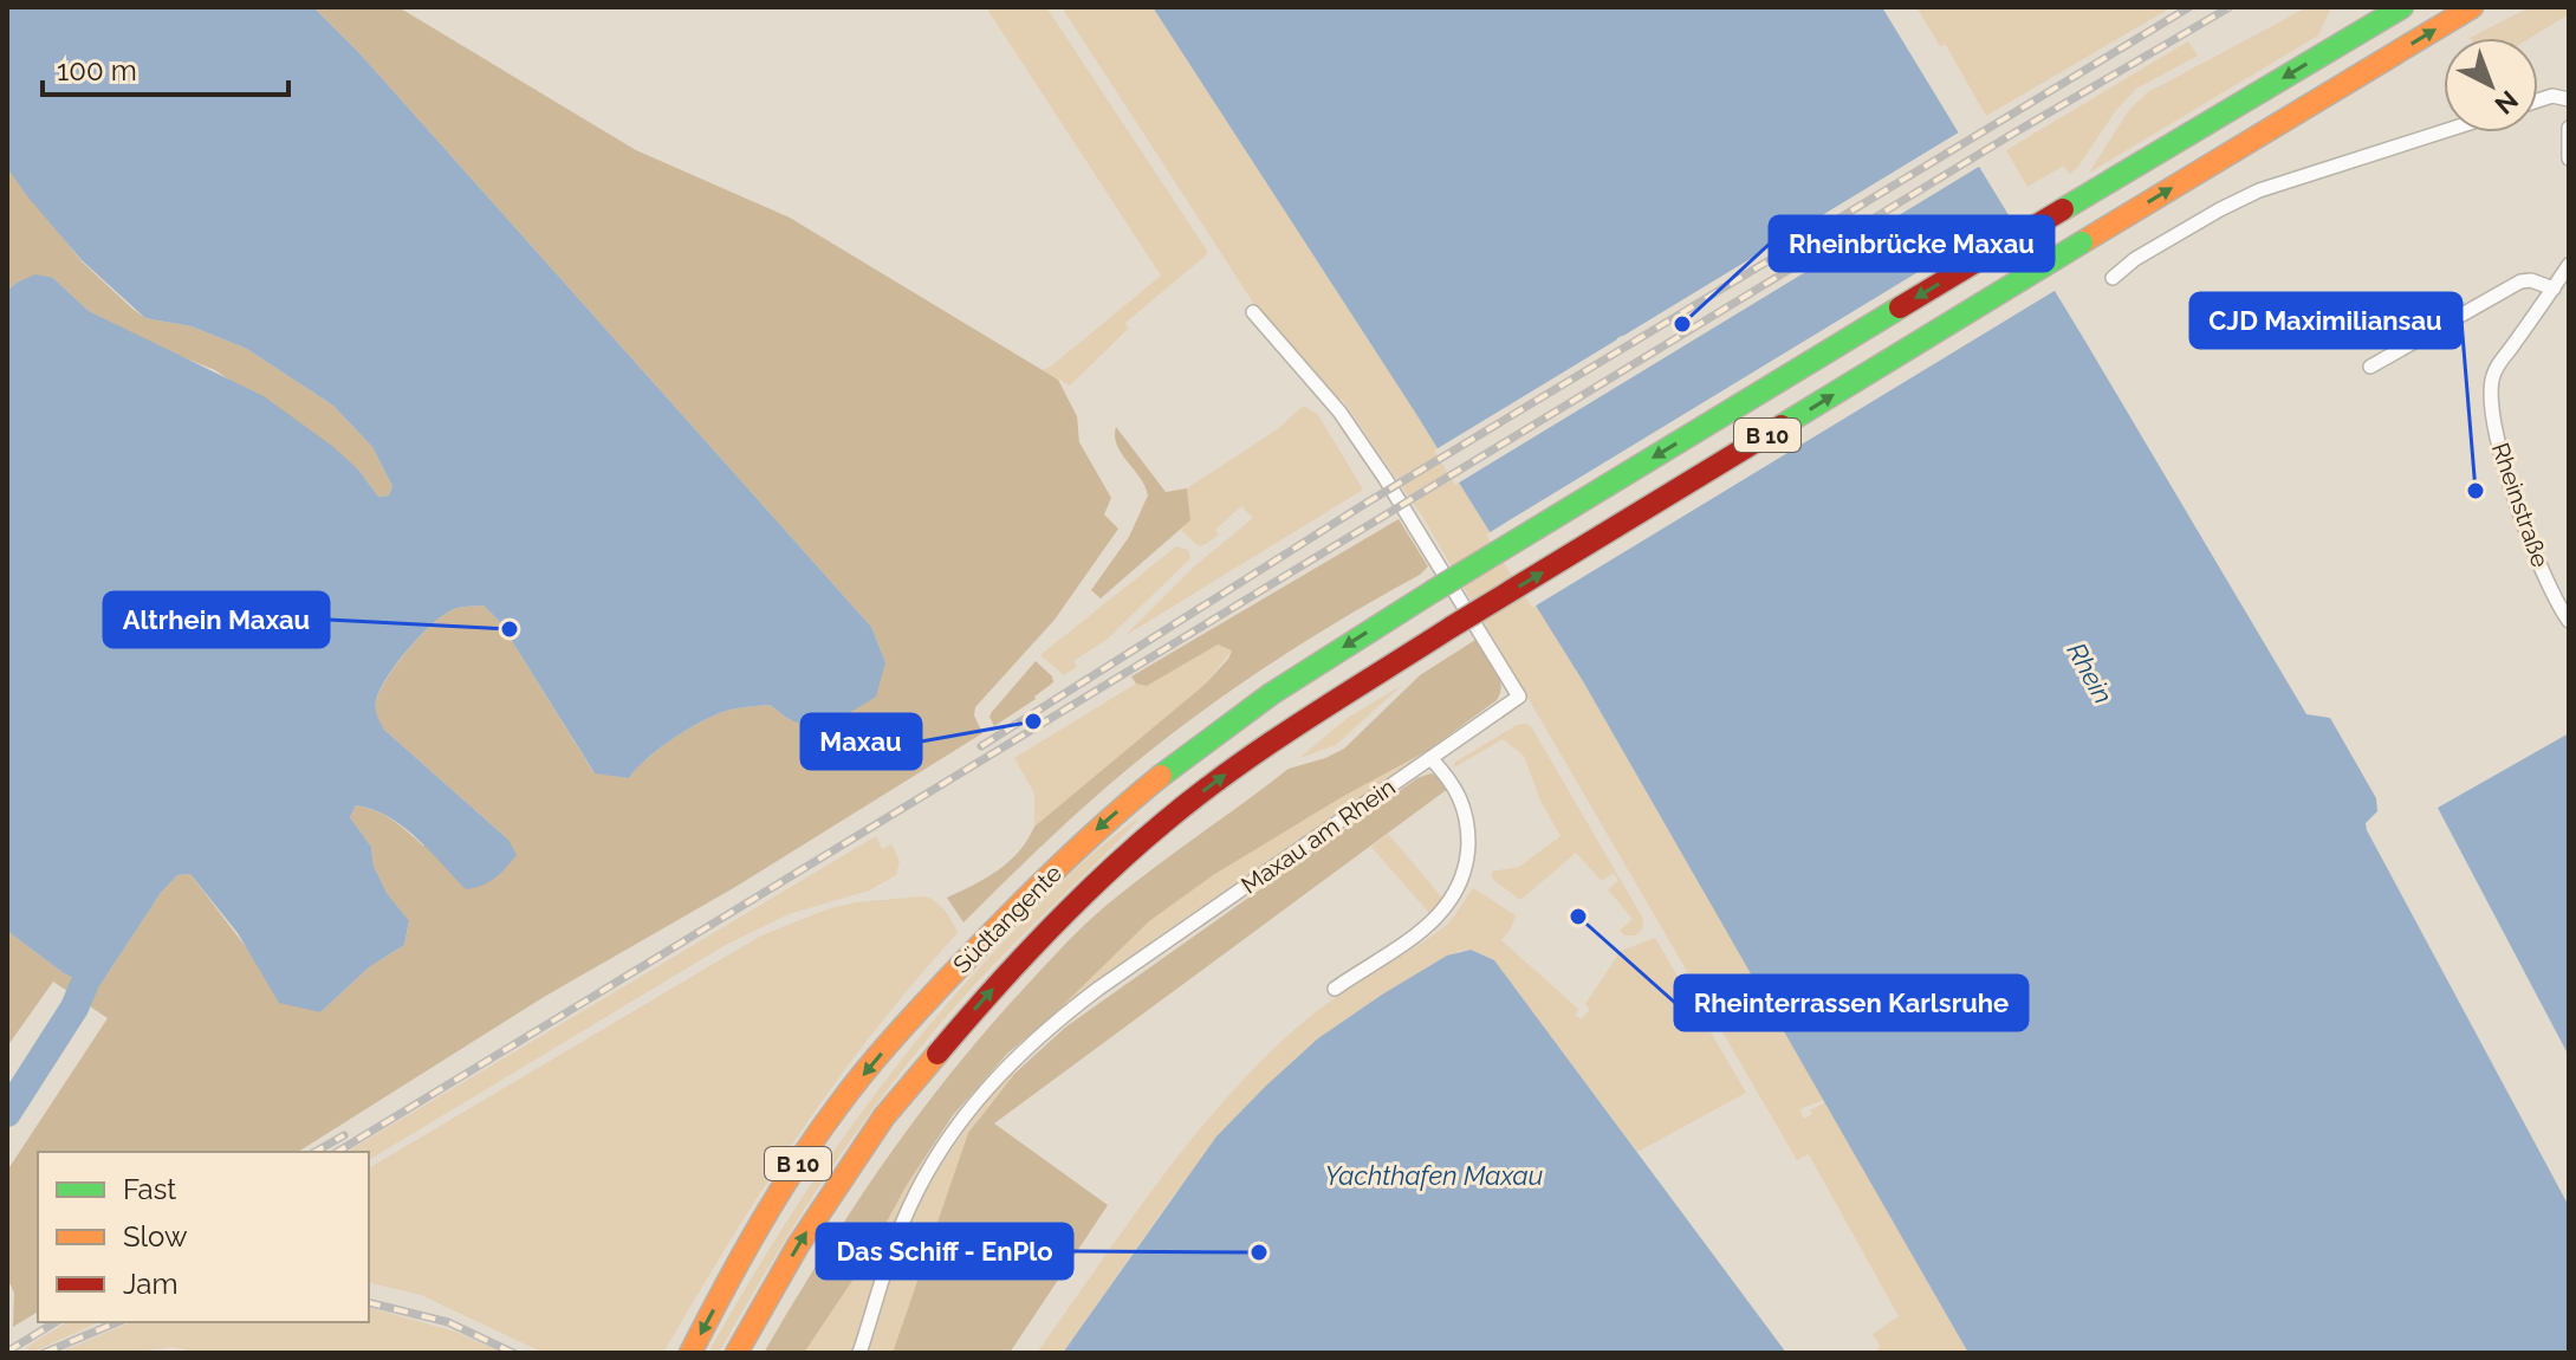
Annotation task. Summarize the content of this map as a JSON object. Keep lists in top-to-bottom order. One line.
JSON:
{"streets":{"highway":["B 10","Südtangente"],"street":["Rheinstraße","Maxau am Rhein"]},"water":["Rhein","Yachthafen Maxau"],"places":["Rheinbrücke Maxau","CJD Maximiliansau","Altrhein Maxau","Maxau","Rheinterrassen Karlsruhe","Das Schiff - EnPlo"],"legend":["Fast","Slow","Jam"],"scale_bar":"100 m","north":"bottom right"}
